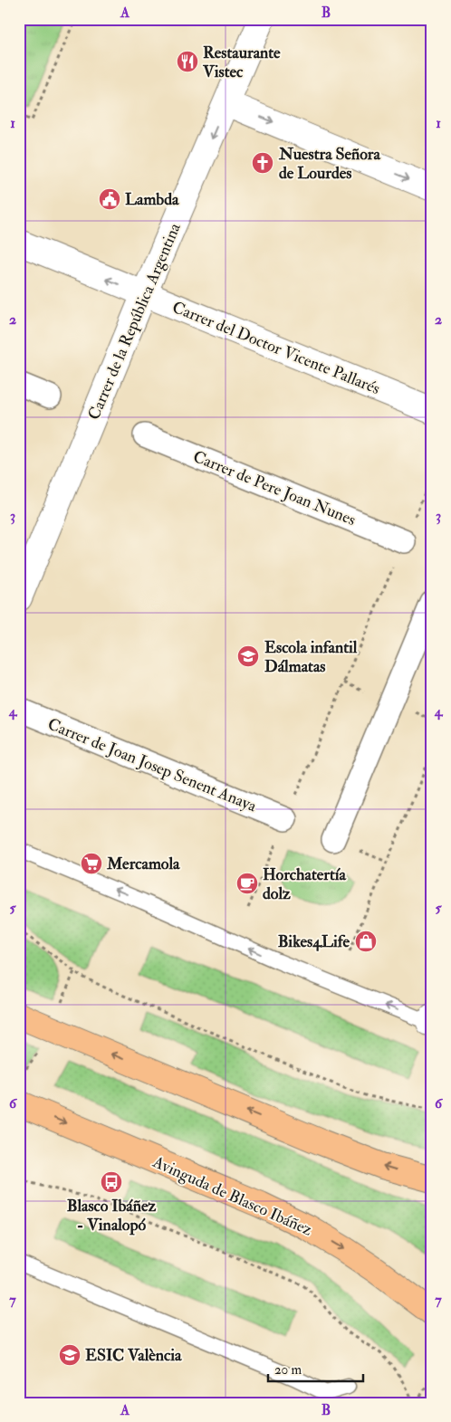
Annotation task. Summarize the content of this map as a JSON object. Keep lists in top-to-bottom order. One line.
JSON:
{"streets":{"main road":["Avinguda de Blasco Ibáñez"],"street":["Carrer de la República Argentina","Carrer del Doctor Vicente Pallarés","Carrer de Pere Joan Nunes","Carrer de Joan Josep Senent Anaya"]},"crossings":[["Carrer de la República Argentina","Carrer del Doctor Vicente Pallarés"]],"places":{"restaurant":["Restaurante Vistec"],"church":["Nuestra Señora de Lourdes"],"public building":["Lambda"],"school or university":["Escola infantil Dálmatas","ESIC València"],"supermarket":["Mercamola"],"cafe":["Horchatertía dolz"],"shop":["Bikes4Life"],"bus stop":["Blasco Ibáñez - Vinalopó"]},"scale_bar":"20 m","grid":{"columns":["A","B"],"rows":["1","2","3","4","5","6","7"]}}
